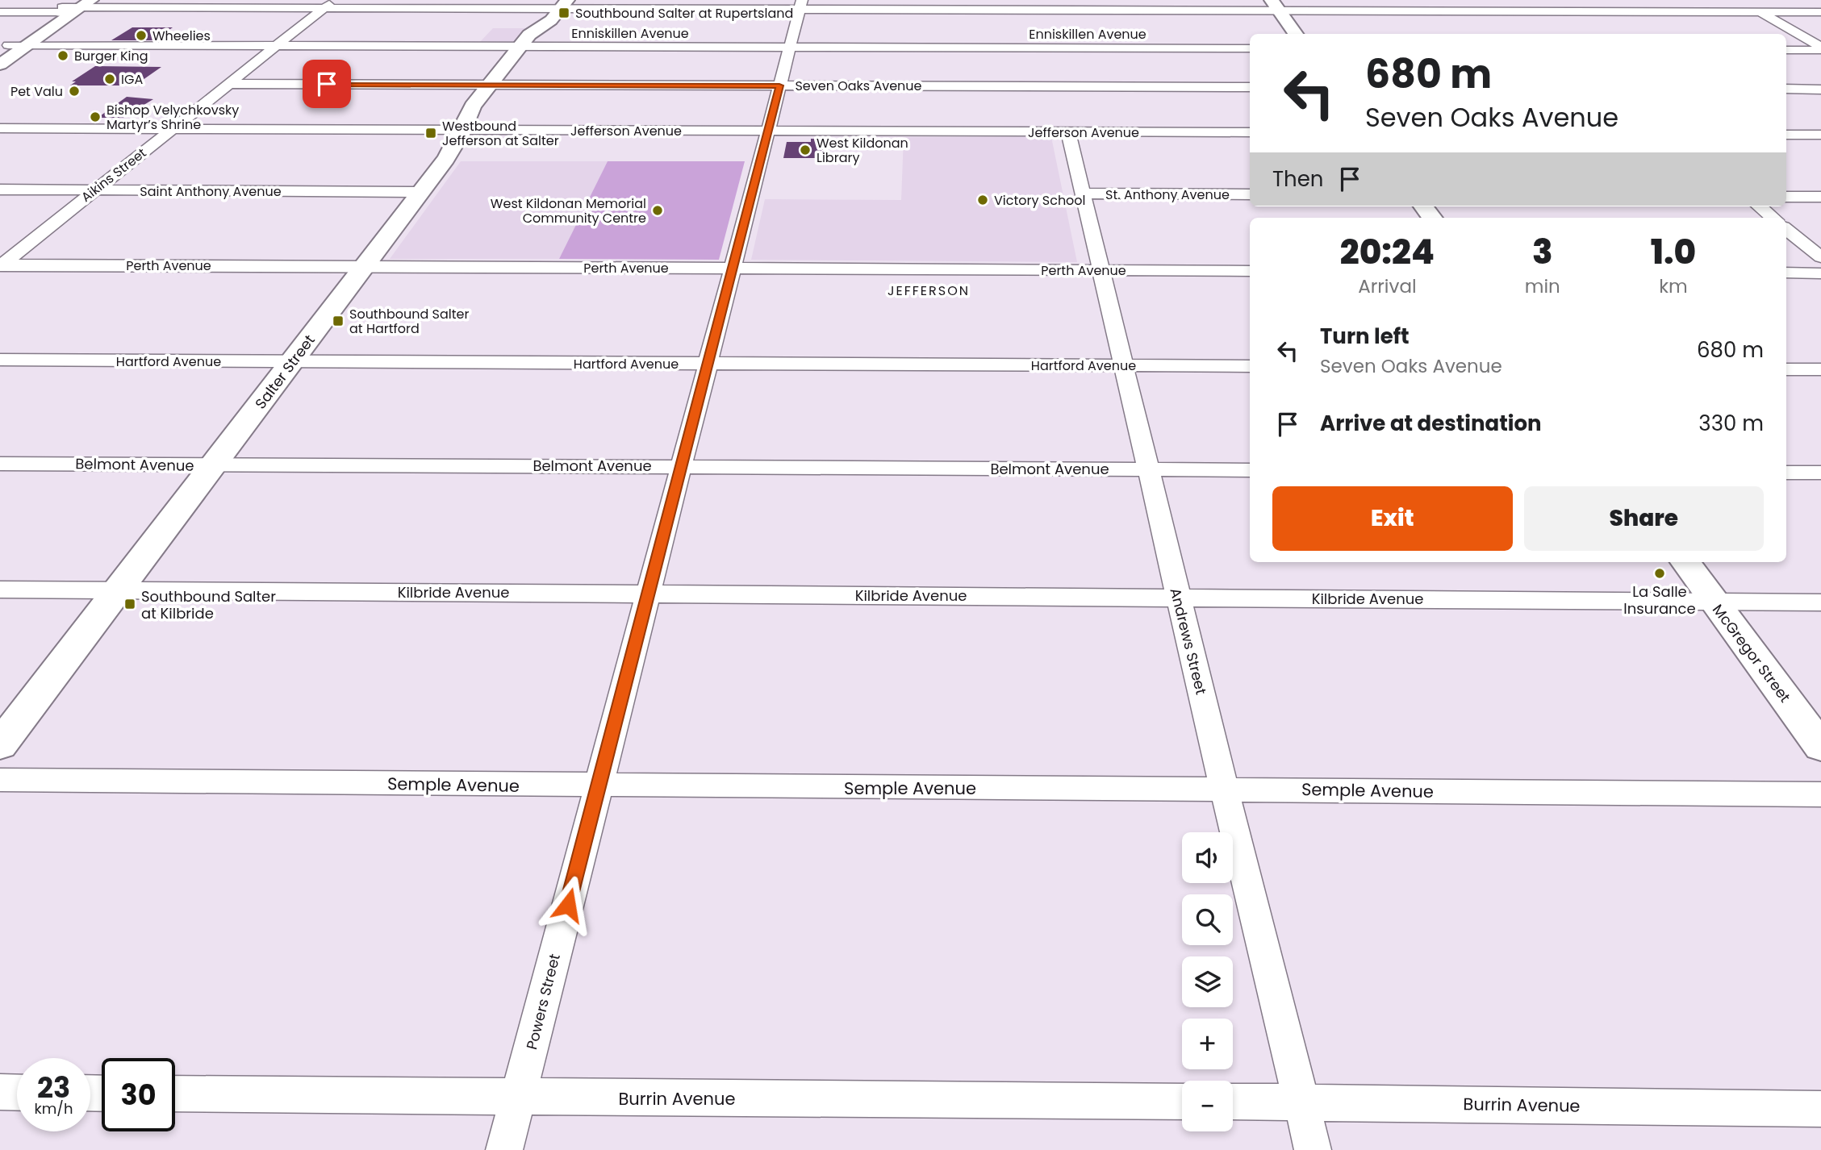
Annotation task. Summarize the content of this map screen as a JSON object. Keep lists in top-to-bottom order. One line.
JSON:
{"streets":{"main road":["Salter Street","McGregor Street"],"street":["Enniskillen Avenue","Seven Oaks Avenue","Jefferson Avenue","Aikins Street","Saint Anthony Avenue","St. Anthony Avenue","Perth Avenue","Hartford Avenue","Belmont Avenue","Kilbride Avenue","Andrews Street","Semple Avenue","Powers Street","Burrin Avenue"]},"crossings":[["Enniskillen Avenue","Aikins Street"],["Enniskillen Avenue","Salter Street"],["Enniskillen Avenue","Powers Street"],["Seven Oaks Avenue","Aikins Street"],["Seven Oaks Avenue","Salter Street"],["Seven Oaks Avenue","Powers Street"],["Jefferson Avenue","Aikins Street"],["Jefferson Avenue","Salter Street"],["Jefferson Avenue","Andrews Street"],["Jefferson Avenue","Powers Street"],["Aikins Street","Saint Anthony Avenue"],["Aikins Street","Perth Avenue"],["Saint Anthony Avenue","Salter Street"],["St. Anthony Avenue","Andrews Street"],["Perth Avenue","Salter Street"],["Perth Avenue","Andrews Street"],["Perth Avenue","Powers Street"],["Hartford Avenue","Salter Street"],["Hartford Avenue","Andrews Street"],["Hartford Avenue","Powers Street"],["Salter Street","Belmont Avenue"],["Salter Street","Kilbride Avenue"],["Belmont Avenue","Andrews Street"],["Belmont Avenue","Powers Street"],["Kilbride Avenue","Andrews Street"],["Kilbride Avenue","McGregor Street"],["Kilbride Avenue","Powers Street"],["Andrews Street","Semple Avenue"],["Andrews Street","Burrin Avenue"],["Semple Avenue","Powers Street"],["Powers Street","Burrin Avenue"]],"districts":["JEFFERSON"],"places":{"transit":["Southbound Salter at Rupertsland","Westbound Jefferson at Salter","Southbound Salter at Hartford","Southbound Salter at Kilbride"],"other":["Wheelies","Burger King","IGA","Pet Valu","Bishop Velychkovsky Martyr’s Shrine","West Kildonan Library","Victory School","West Kildonan Memorial Community Centre","La Salle Insurance"]},"page":{"turn":["680 m","Seven Oaks Avenue"],"then":"Then","eta":["20:24","Arrival","3","min","1.0","km"],"list":[{"name":"Turn left","note":"Seven Oaks Avenue","value":"680 m"},{"name":"Arrive at destination","value":"330 m"}],"buttons":["Exit","Share"],"map_buttons":["+","−"],"speed":"23 km/h","limit":"30"}}
